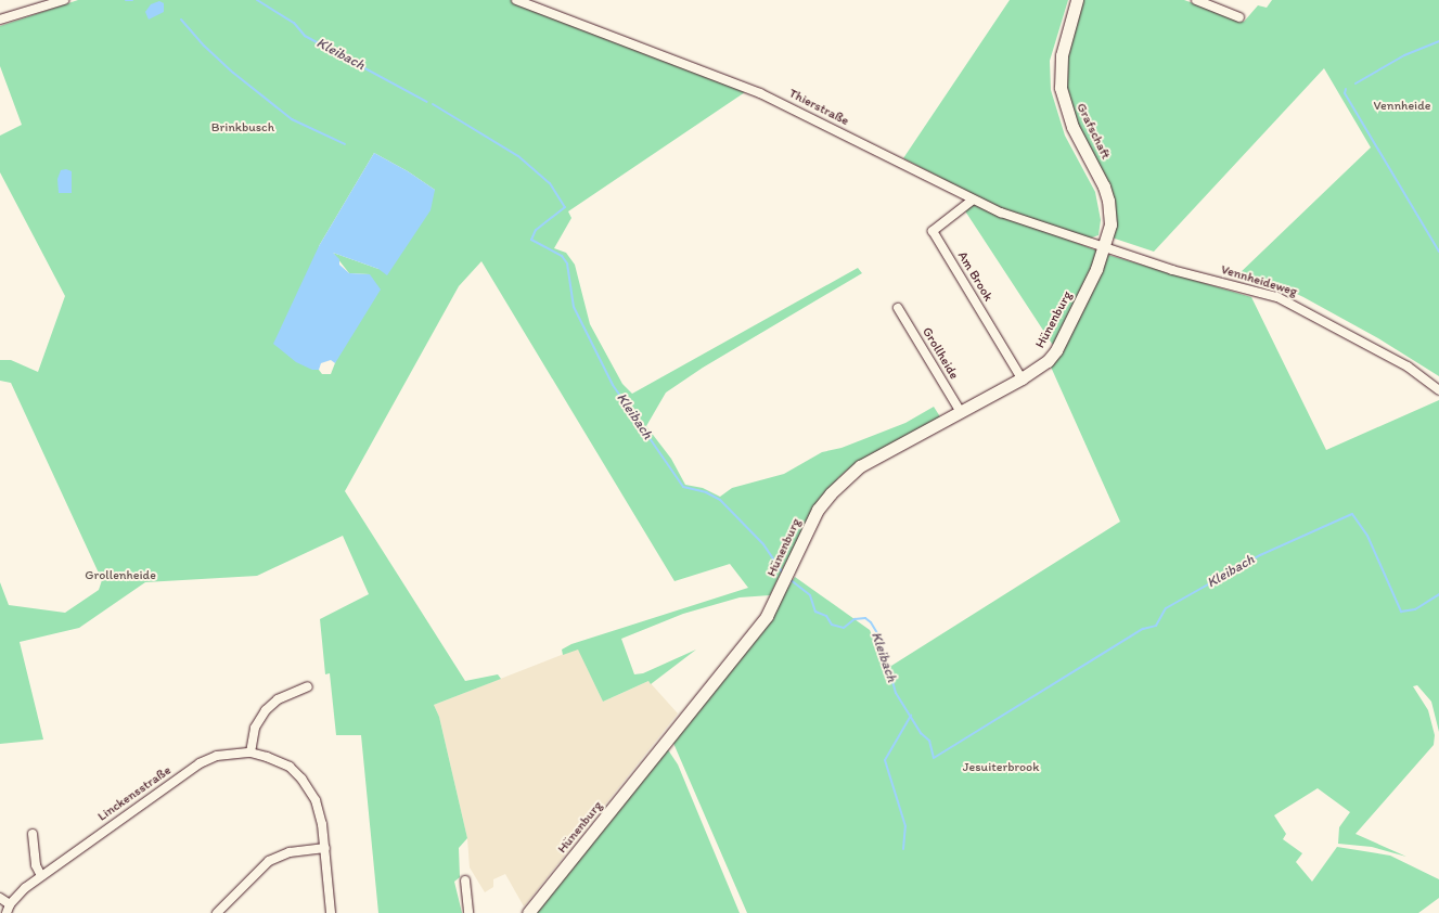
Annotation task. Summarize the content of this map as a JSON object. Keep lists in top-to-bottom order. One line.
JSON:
{"streets":{"street":["Thierstraße","Grafschaft","Am Brook","Vennheideweg","Hünenburg","Grollheide","Linckensstraße"]},"crossings":[["Thierstraße","Grafschaft"],["Thierstraße","Am Brook"],["Thierstraße","Vennheideweg"],["Thierstraße","Hünenburg"],["Grafschaft","Vennheideweg"],["Grafschaft","Hünenburg"],["Am Brook","Hünenburg"],["Vennheideweg","Hünenburg"],["Hünenburg","Grollheide"]],"water":["Kleibach"],"parks":["Vennheide","Brinkbusch","Grollenheide","Jesuiterbrook"]}
